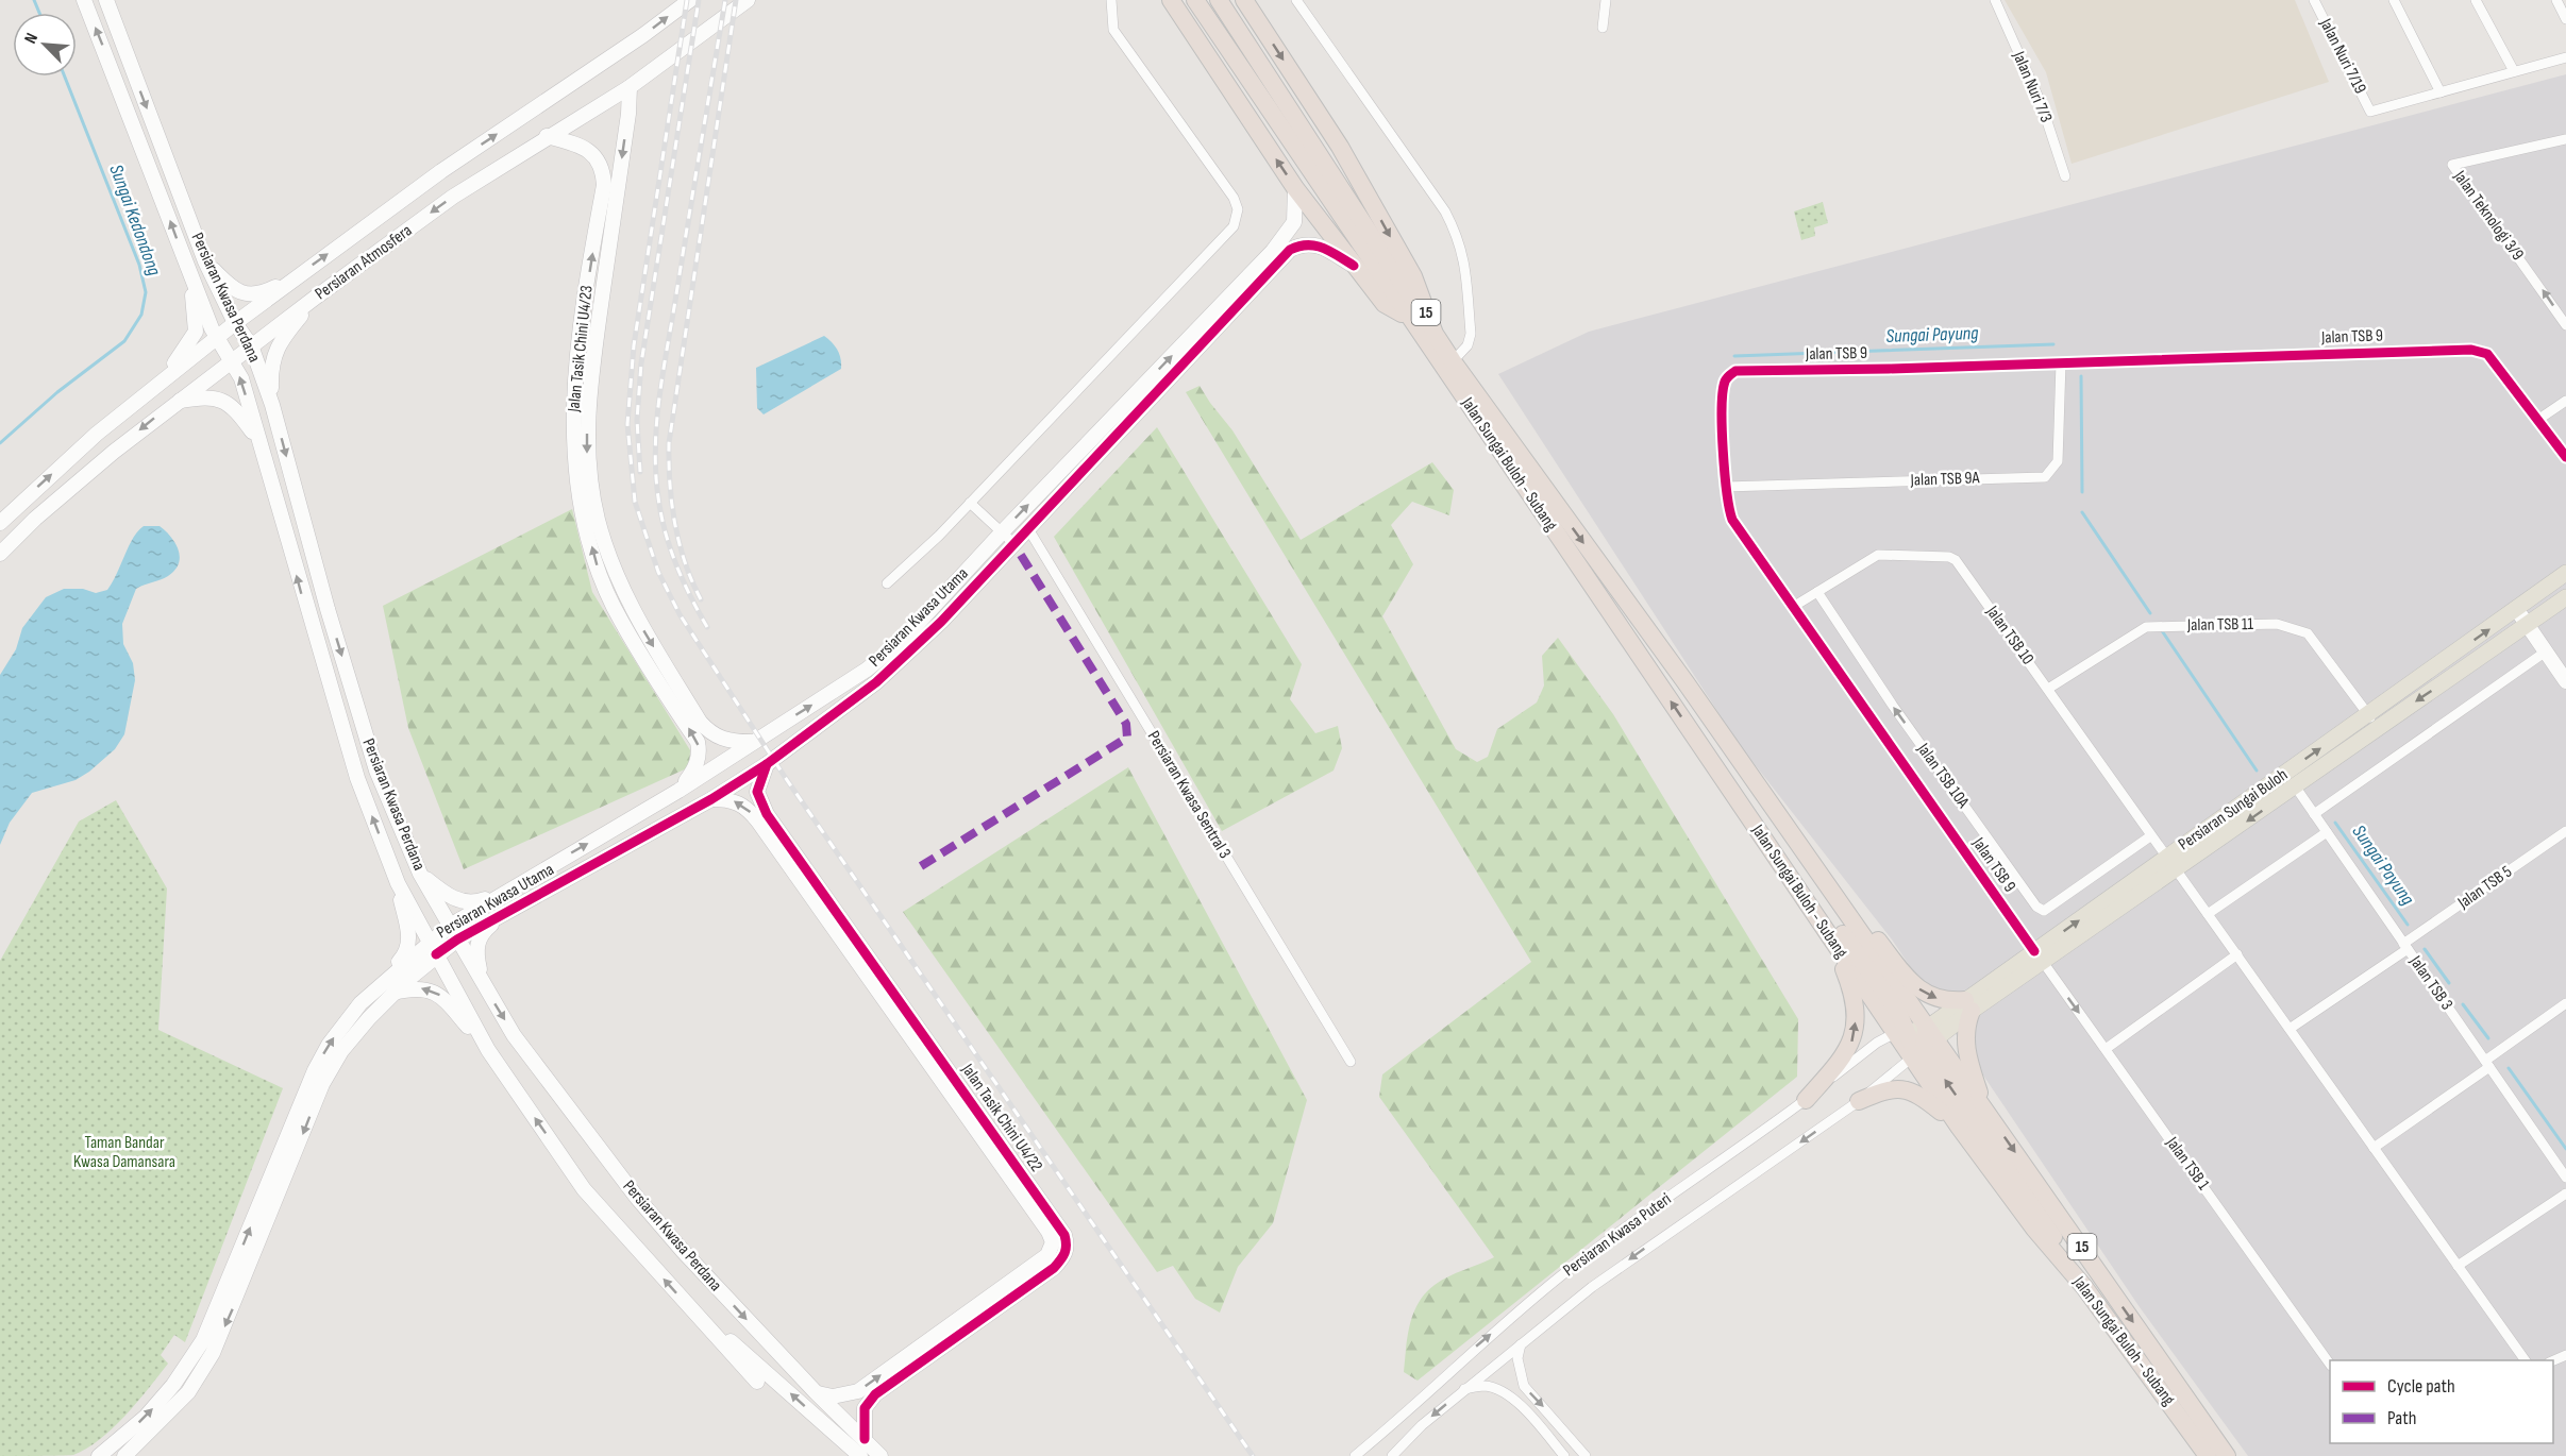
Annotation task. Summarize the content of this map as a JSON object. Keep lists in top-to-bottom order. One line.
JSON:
{"streets":{"highway":["15","Jalan Sungai Buloh - Subang"],"main road":["Persiaran Atmosfera","Persiaran Kwasa Perdana","Jalan Tasik Chini U4/23","Persiaran Kwasa Utama","Persiaran Sungai Buloh","Jalan Tasik Chini U4/22"],"street":["Jalan Nuri 7/19","Jalan Nuri 7/3","Jalan Teknologi 3/9","Jalan TSB 9","Jalan TSB 9A","Jalan TSB 11","Jalan TSB 10","Jalan TSB 10A","Persiaran Kwasa Sentral 3","Jalan TSB 5","Jalan TSB 3","Jalan TSB 1","Persiaran Kwasa Puteri"]},"crossings":[["Persiaran Atmosfera","Persiaran Kwasa Perdana"],["Persiaran Atmosfera","Jalan Tasik Chini U4/23"],["Persiaran Kwasa Perdana","Persiaran Kwasa Utama"],["Jalan TSB 9","Jalan TSB 9A"],["Jalan TSB 9","Jalan TSB 10"],["Jalan TSB 9","Persiaran Sungai Buloh"],["Jalan TSB 9","Jalan TSB 1"],["Jalan Tasik Chini U4/23","Persiaran Kwasa Utama"],["Jalan Sungai Buloh - Subang","Persiaran Kwasa Utama"],["Jalan Sungai Buloh - Subang","Persiaran Sungai Buloh"],["Jalan Sungai Buloh - Subang","Persiaran Kwasa Puteri"],["Persiaran Kwasa Utama","Persiaran Kwasa Sentral 3"],["Persiaran Kwasa Utama","Jalan Tasik Chini U4/22"],["Jalan TSB 11","Jalan TSB 10"],["Jalan TSB 11","Persiaran Sungai Buloh"],["Jalan TSB 10","Jalan TSB 10A"],["Jalan TSB 10","Persiaran Sungai Buloh"],["Jalan TSB 10","Jalan TSB 5"],["Persiaran Sungai Buloh","Jalan TSB 3"],["Persiaran Sungai Buloh","Jalan TSB 1"],["Persiaran Sungai Buloh","Persiaran Kwasa Puteri"],["Jalan TSB 5","Jalan TSB 3"]],"water":["Sungai Kedondong","Sungai Payung"],"parks":["Taman Bandar Kwasa Damansara"],"legend":["Cycle path","Path"],"north":"top left"}
